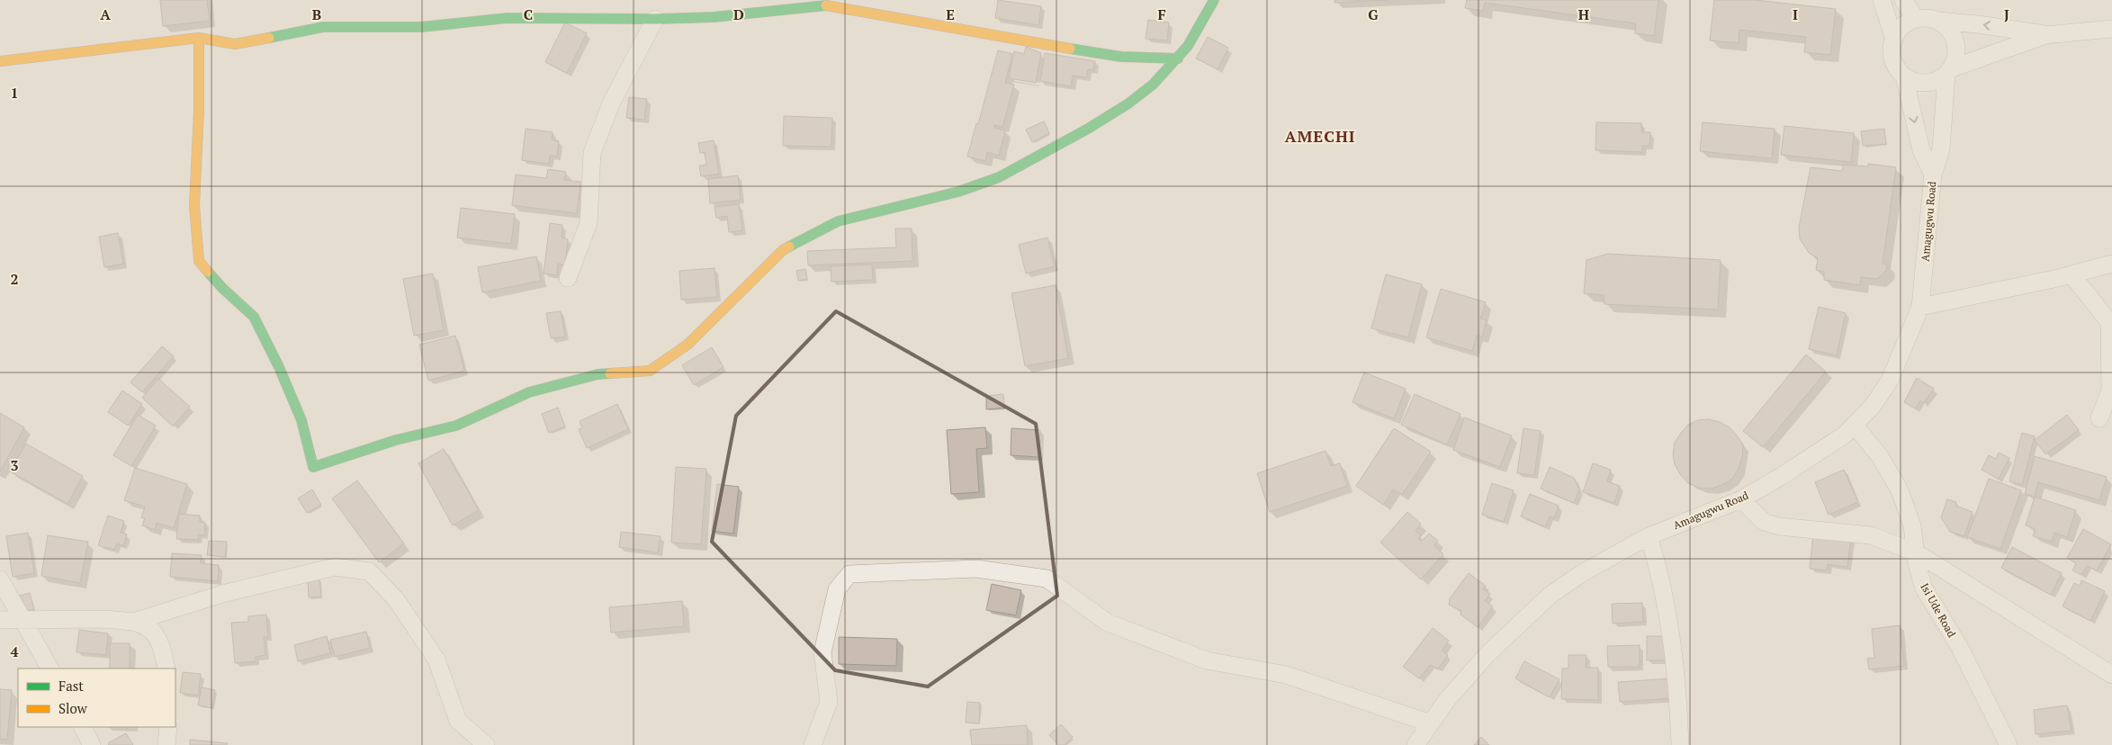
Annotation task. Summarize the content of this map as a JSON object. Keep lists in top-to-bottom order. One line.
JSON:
{"streets":{"street":["Amagugwu Road","Isi Ude Road"]},"crossings":[["Amagugwu Road","Isi Ude Road"]],"districts":["AMECHI"],"legend":["Fast","Slow"],"grid":{"columns":["A","B","C","D","E","F","G","H","I","J"],"rows":["1","2","3","4"]}}
